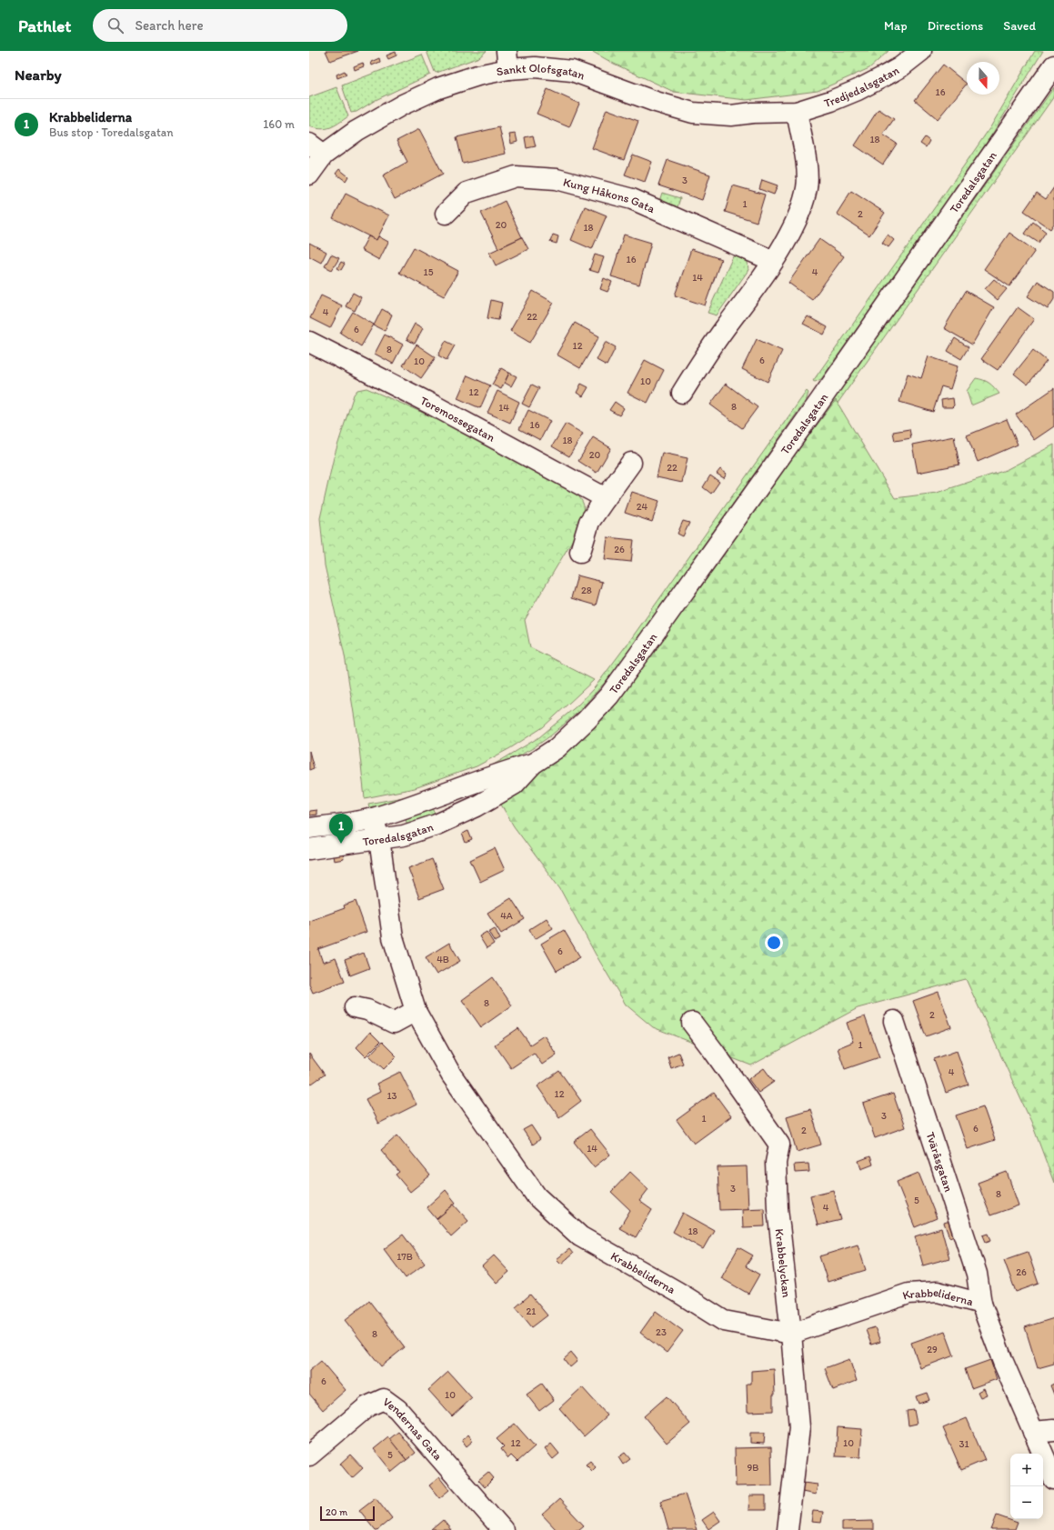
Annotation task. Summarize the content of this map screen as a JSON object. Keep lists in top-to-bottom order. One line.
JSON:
{"streets":{"street":["Sankt Olofsgatan","Tredjedalsgatan","Toredalsgatan","Kung Håkons Gata","Toremossegatan","Tväråsgatan","Krabbelyckan","Krabbeliderna","Vendernas Gata"]},"crossings":[["Sankt Olofsgatan","Tredjedalsgatan"],["Toredalsgatan","Krabbeliderna"],["Tväråsgatan","Krabbeliderna"],["Krabbelyckan","Krabbeliderna"]],"house_numbers":["16","18","3","1","2","20","18","16","15","4","14","4","22","6","12","8","6","10","10","12","8","14","16","18","20","22","24","26","28","4A","6","4B","8","2","1","4","12","13","3","1","6","2","14","3","8","5","4","18","17B","26","21","23","8","29","6","10","12","10","31","5","9B"],"scale_bar":"20 m","north":"bottom","page":{"header":"Pathlet","search":"Search here","nav":["Map","Directions","Saved"],"heading":"Nearby","list":[{"mark":"1","name":"Krabbeliderna","note":"Bus stop · Toredalsgatan","value":"160 m"}],"pins":"1","map_buttons":["+","−"],"scale":"20 m"}}
